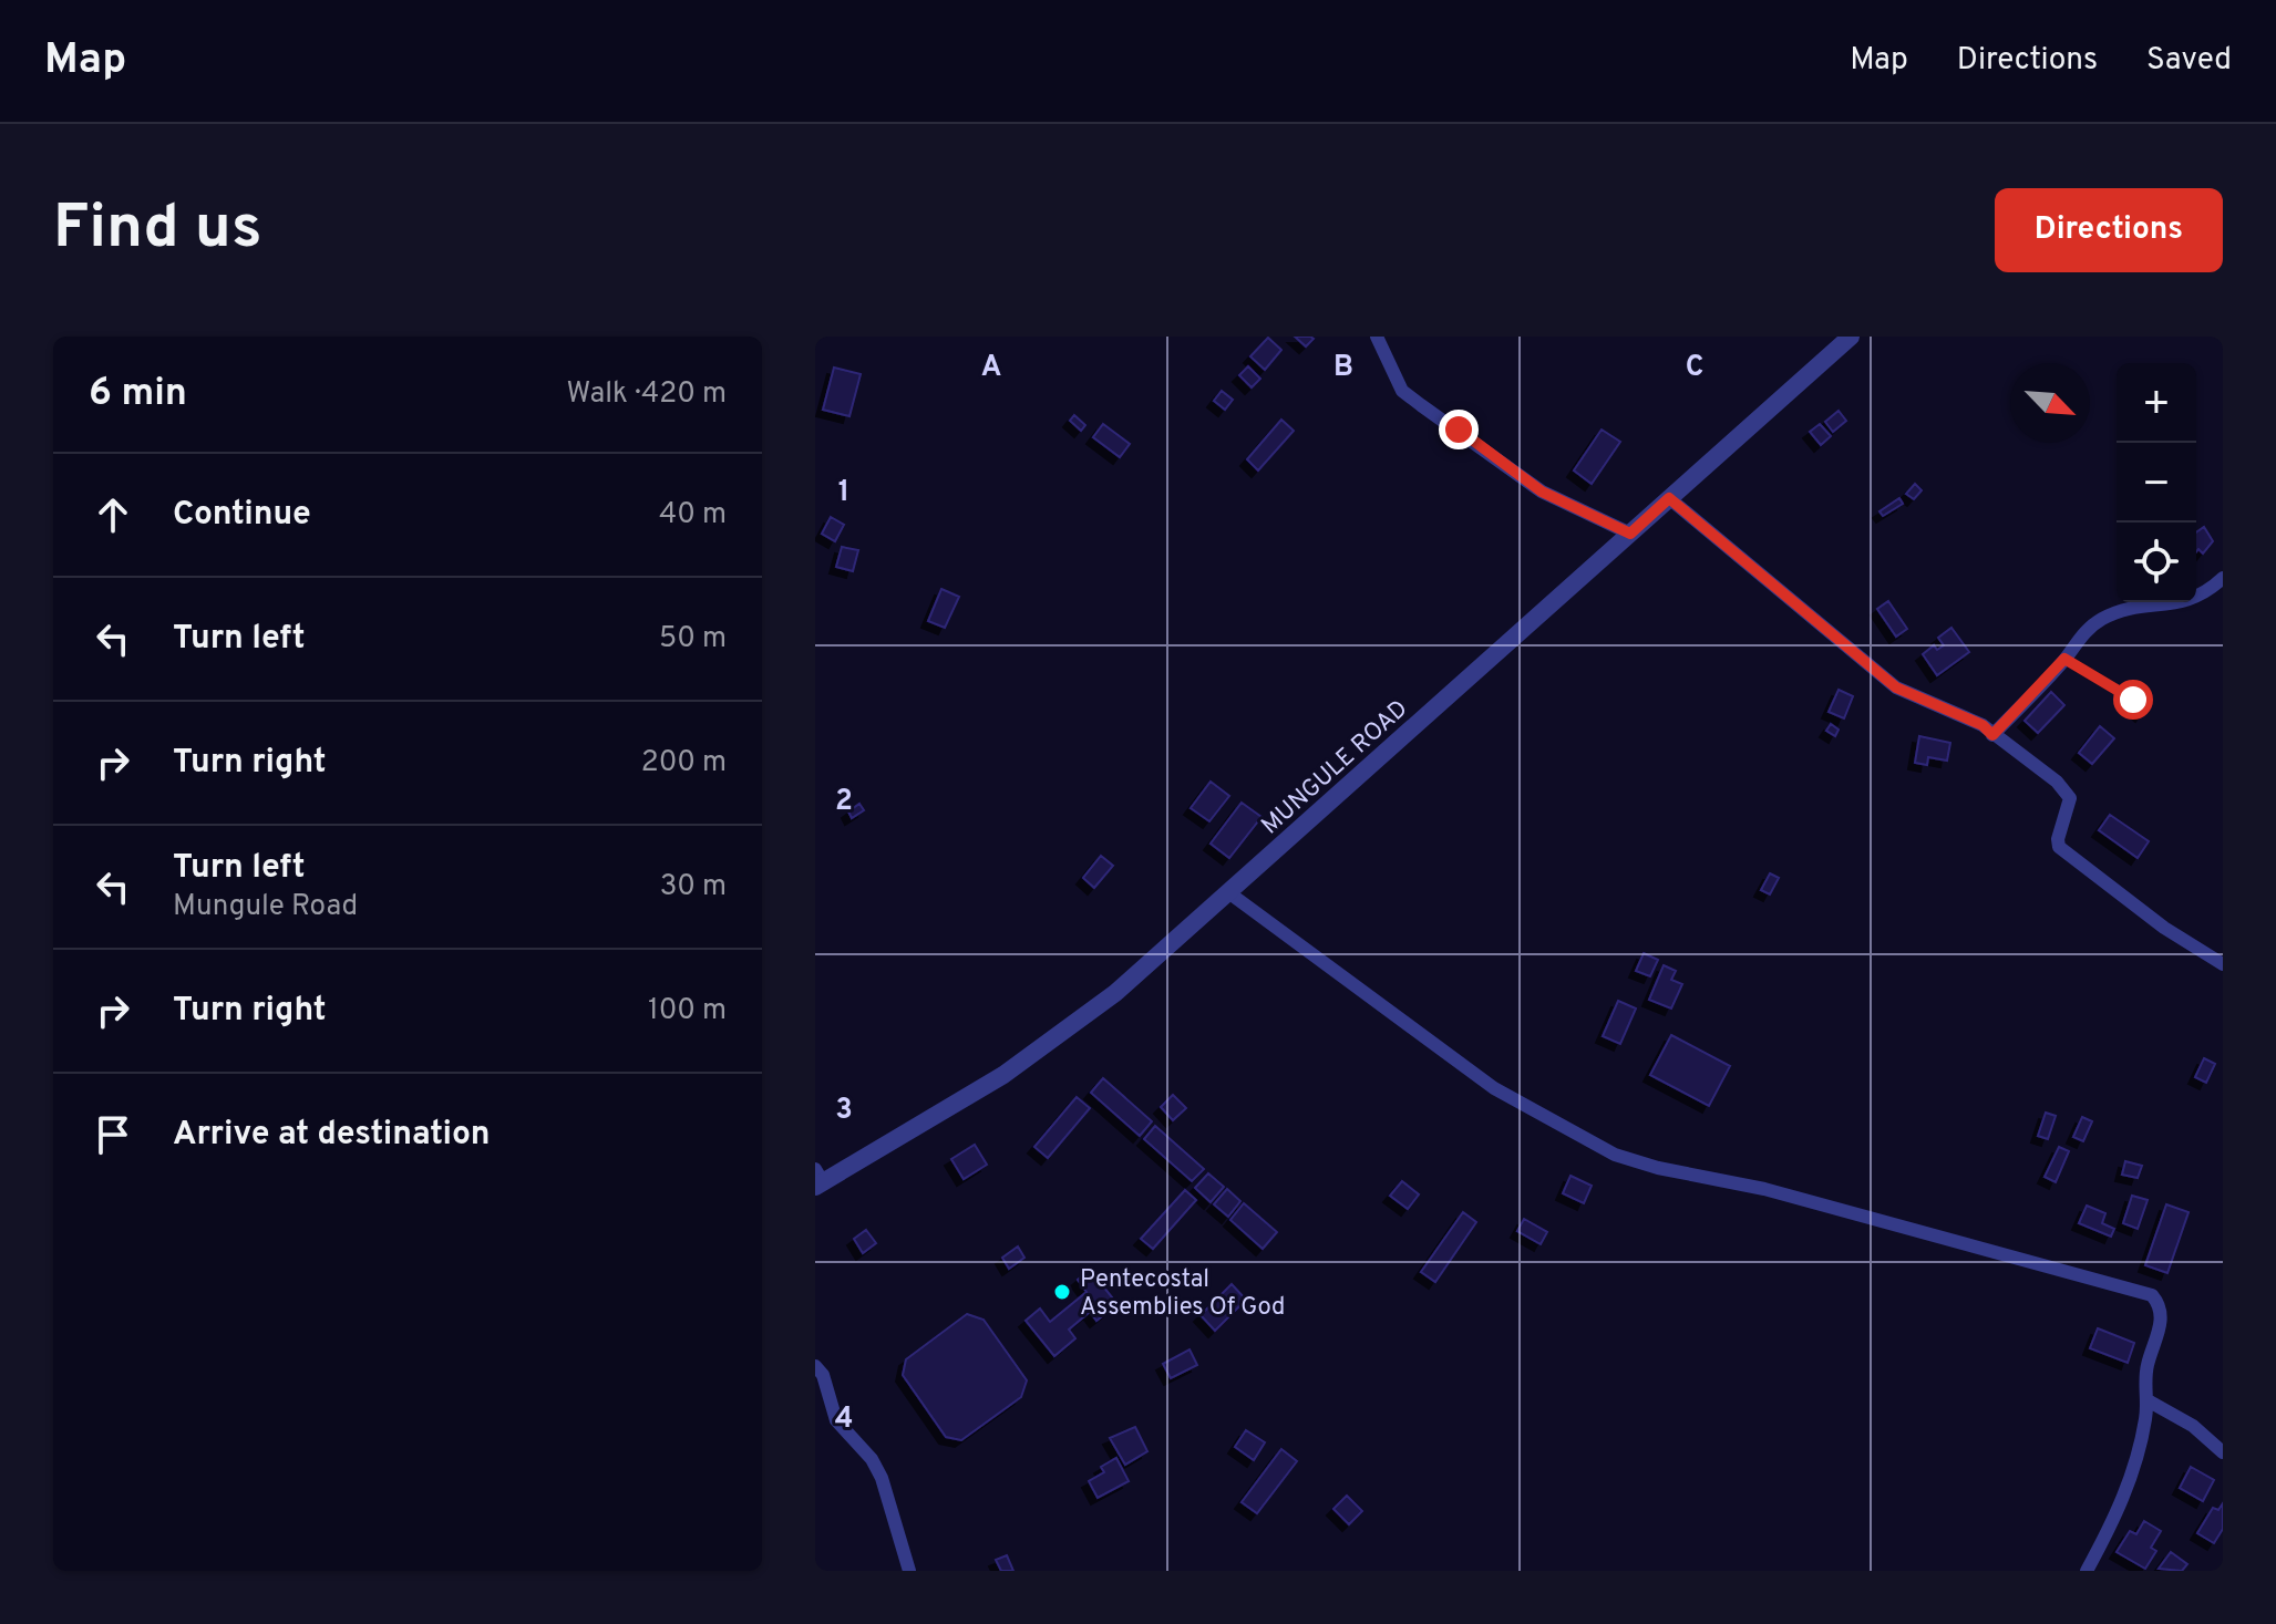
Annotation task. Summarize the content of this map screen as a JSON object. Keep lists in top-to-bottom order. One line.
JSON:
{"streets":{"street":["MUNGULE ROAD"]},"places":["Pentecostal Assemblies Of God"],"north":"bottom right","page":{"header":"Map","nav":["Map","Directions","Saved"],"buttons":"Directions","title":"Find us","heading":["6 min","Walk · 420 m"],"map_buttons":["+","−"],"list":[["Continue","40 m"],["Turn left","50 m"],["Turn right","200 m"],["Turn left","Mungule Road","30 m"],["Turn right","100 m"],"Arrive at destination"]},"grid":{"columns":["A","B","C"],"rows":["1","2","3","4"]}}
